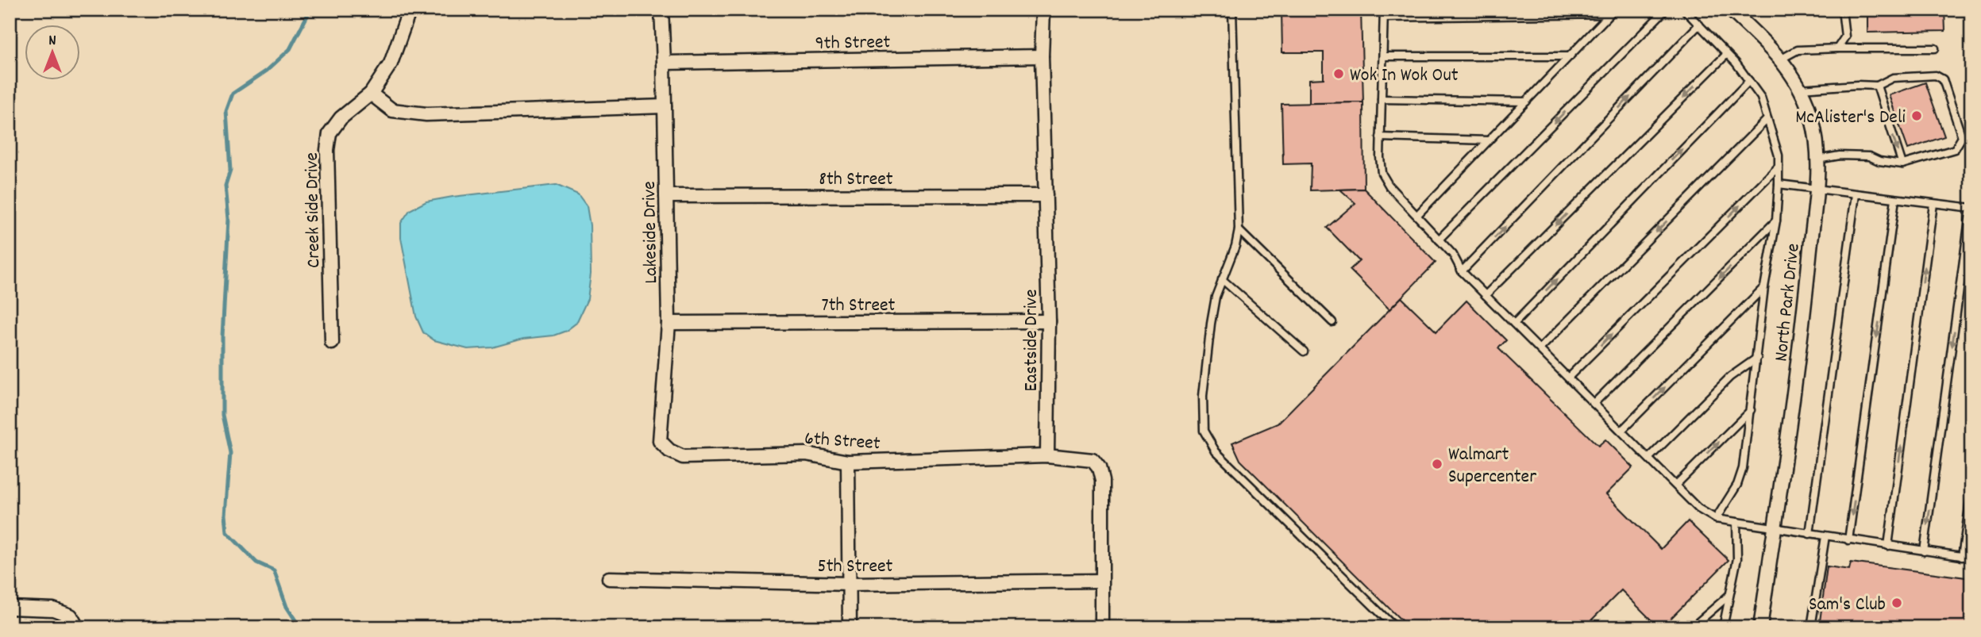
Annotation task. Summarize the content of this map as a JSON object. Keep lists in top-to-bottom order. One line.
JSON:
{"streets":{"street":["9th Street","8th Street","Creek Side Drive","Lakeside Drive","North Park Drive","7th Street","Eastside Drive","6th Street","5th Street"]},"crossings":[["9th Street","Lakeside Drive"],["9th Street","Eastside Drive"],["8th Street","Lakeside Drive"],["8th Street","Eastside Drive"],["Lakeside Drive","7th Street"],["Lakeside Drive","6th Street"],["7th Street","Eastside Drive"],["Eastside Drive","6th Street"]],"places":["Wok In Wok Out","McAlister's Deli","Walmart Supercenter","Sam's Club"],"north":"top"}
